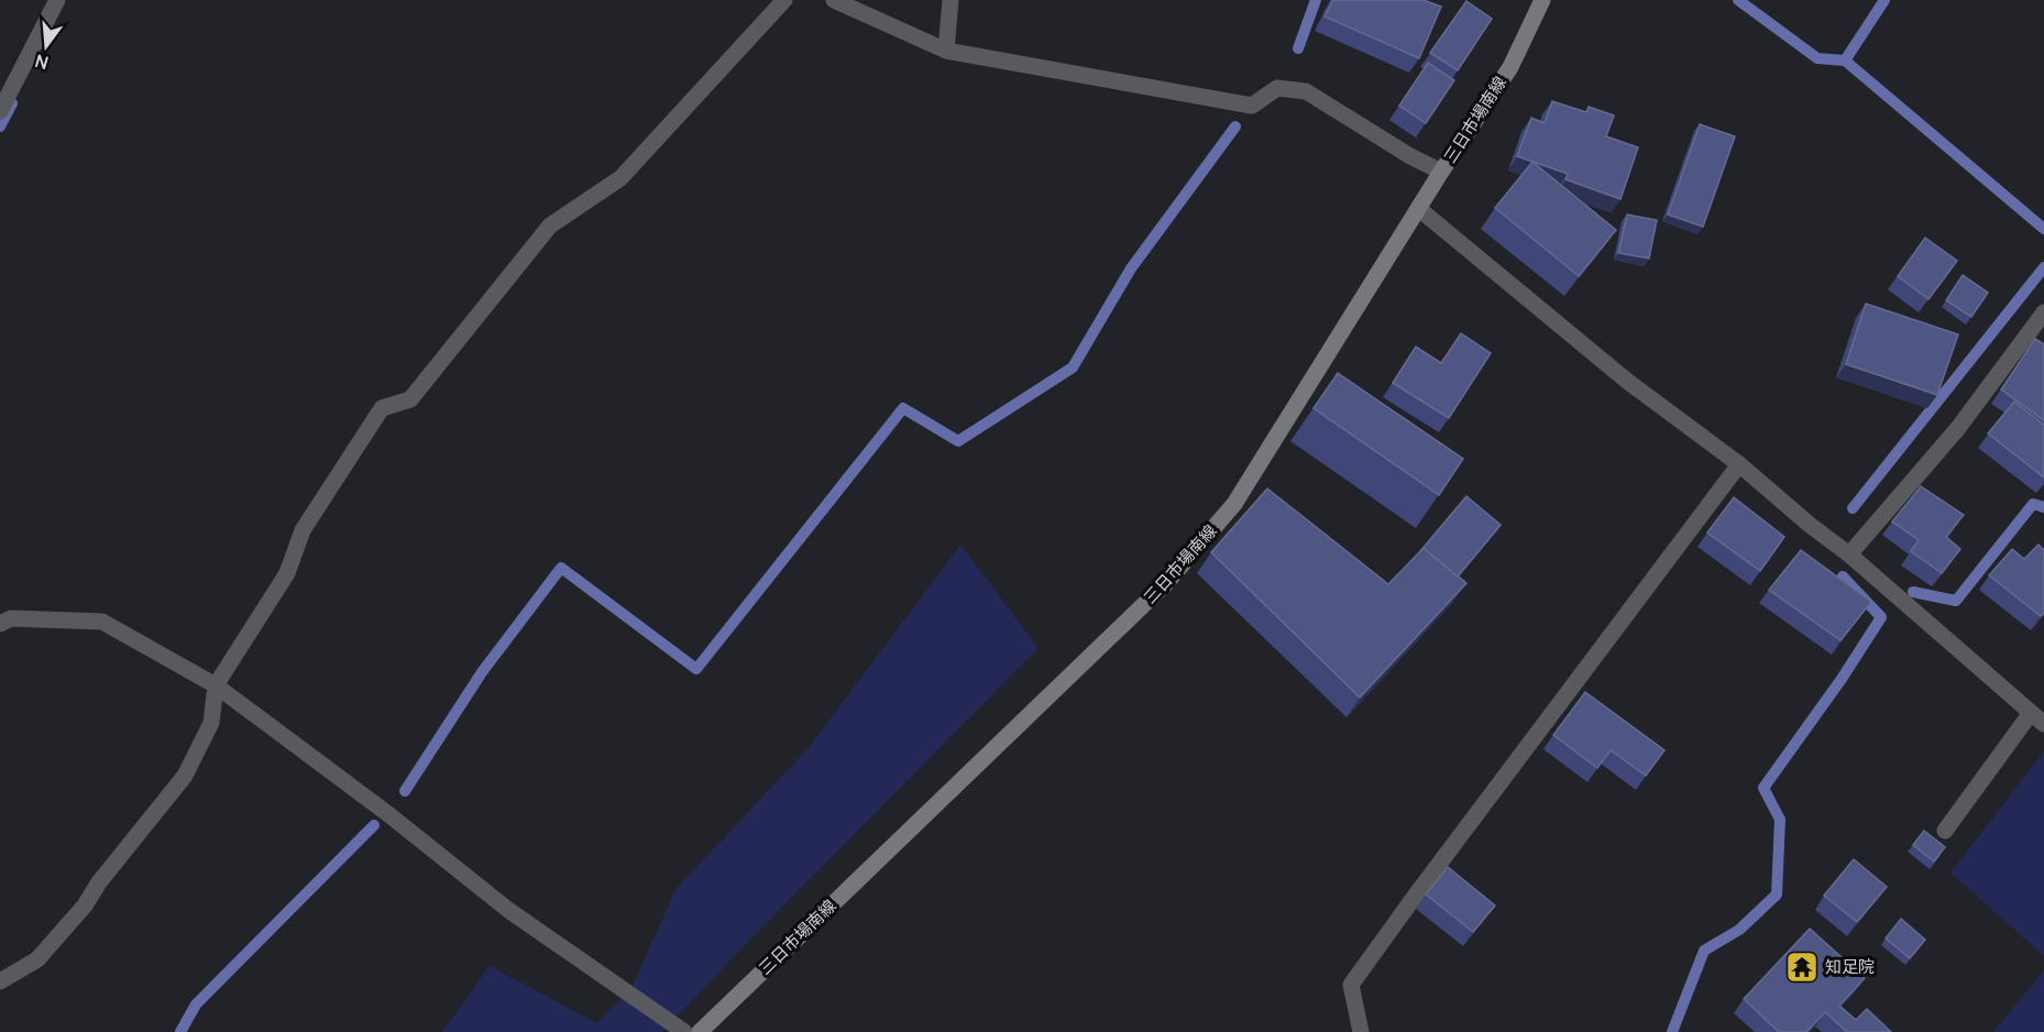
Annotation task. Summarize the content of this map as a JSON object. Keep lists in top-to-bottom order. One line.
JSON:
{"streets":{"main road":["三日市場南線"]},"places":{"temple":["知足院"]},"north":"bottom"}
